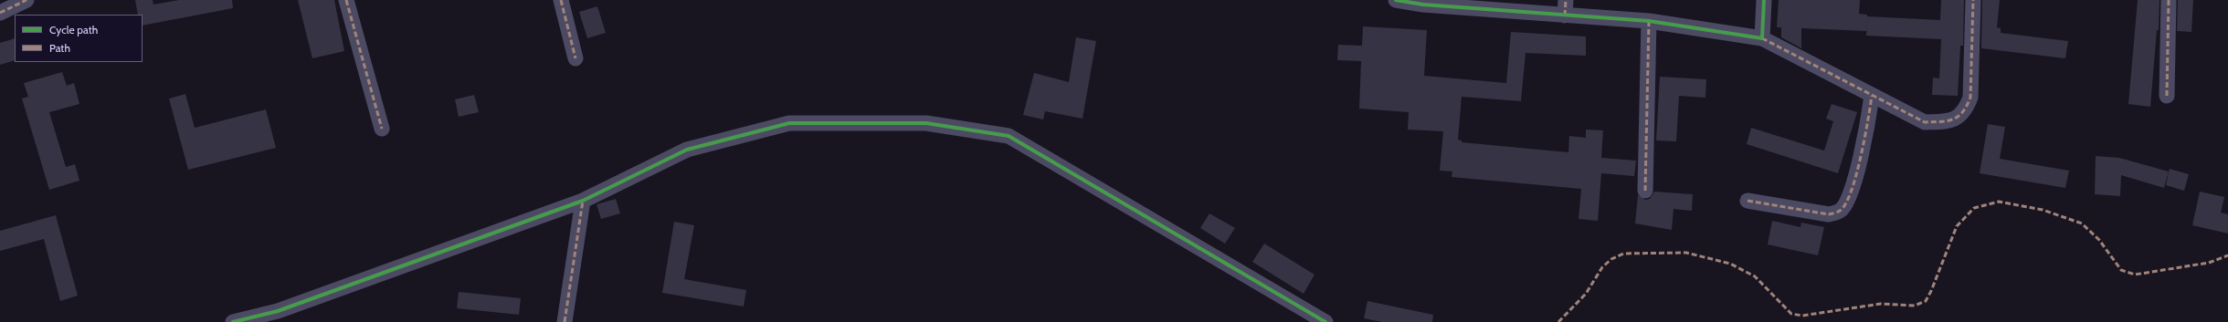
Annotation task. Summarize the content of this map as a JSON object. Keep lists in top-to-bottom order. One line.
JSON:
{"legend":["Cycle path","Path"]}
